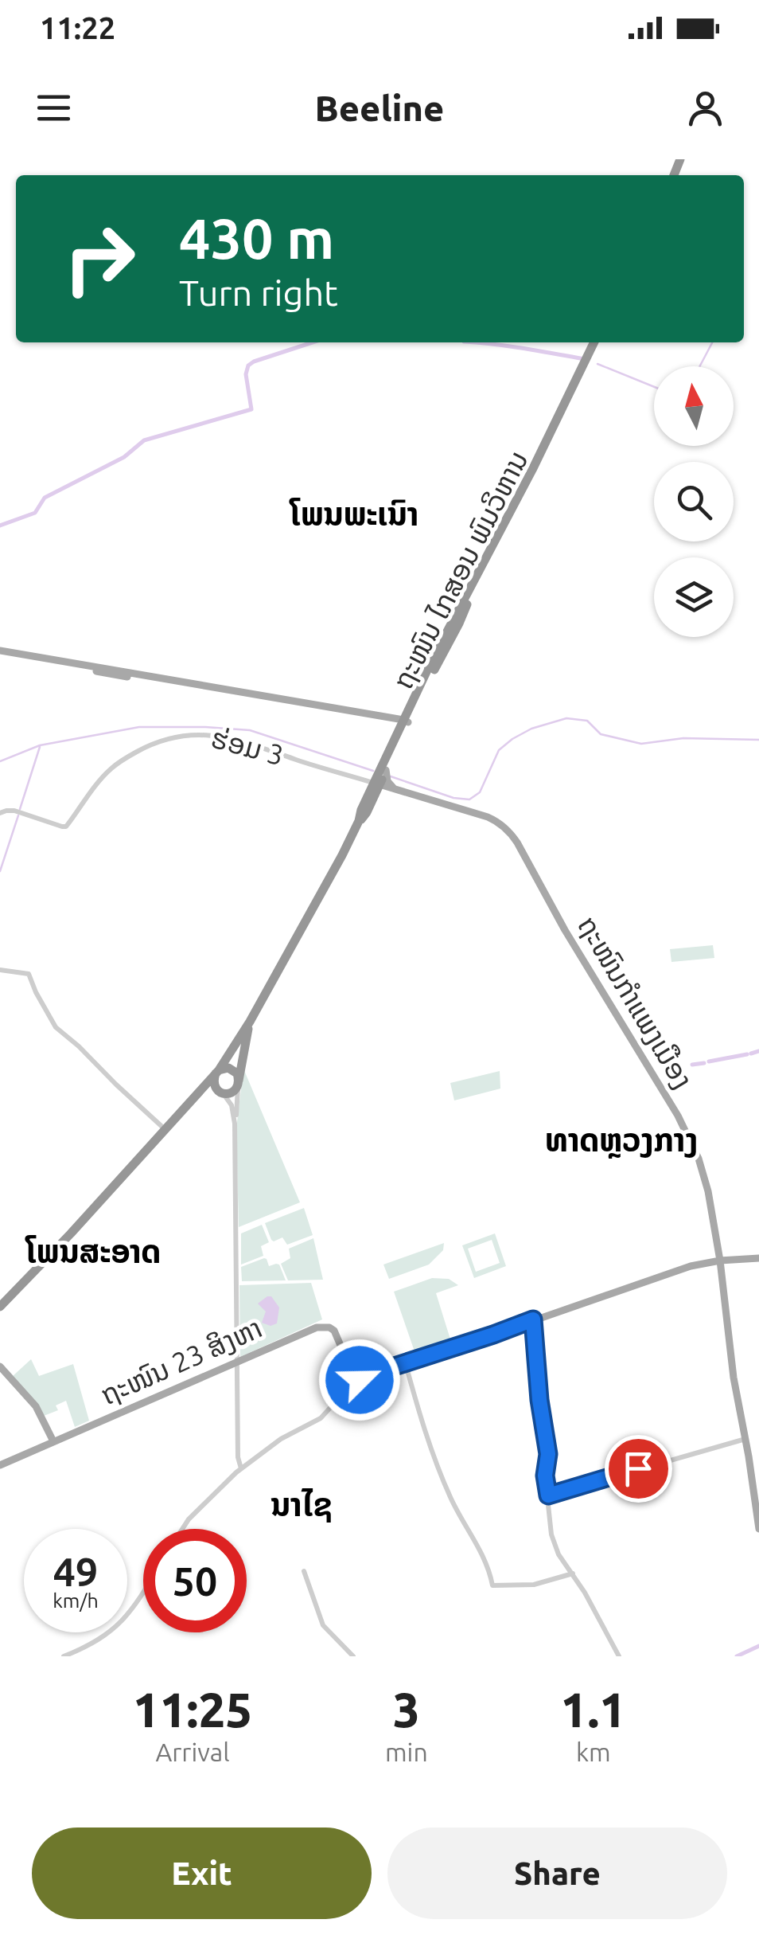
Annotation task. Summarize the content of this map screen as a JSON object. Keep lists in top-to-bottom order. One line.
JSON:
{"streets":{"highway":["ຖະໜົນ ໄກສອນ ພົມວິຫານ"],"main road":["ຖະໜົນກຳແພງເມືອງ","ຖະໜົນ 23 ສິງຫາ"],"street":["ຮ່ອມ 3"]},"crossings":[["ຖະໜົນ ໄກສອນ ພົມວິຫານ","ຮ່ອມ 3"]],"districts":["ໂພນພະເນົາ","ທາດຫຼວງກາງ","ໂພນສະອາດ","ນາໄຊ"],"north":"top","page":{"status":"11:22","header":"Beeline","turn":["430 m","Turn right"],"speed":"49 km/h","limit":"50","eta":["11:25","Arrival","3","min","1.1","km"],"buttons":["Exit","Share"]}}
